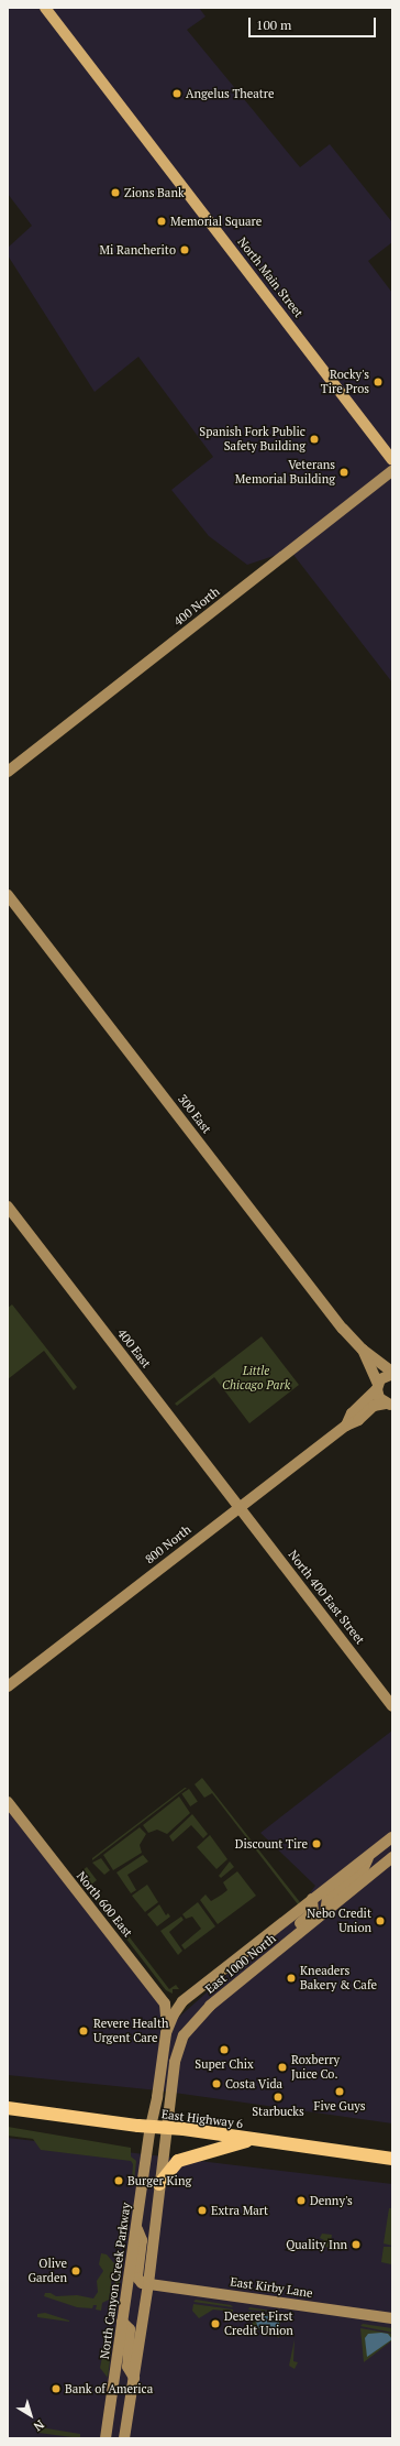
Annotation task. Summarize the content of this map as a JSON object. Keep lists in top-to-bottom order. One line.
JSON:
{"streets":{"highway":["East Highway 6"],"main road":["North Main Street"],"street":["400 North","300 East","400 East","800 North","North 400 East Street","North 600 East","East 1000 North","North Canyon Creek Parkway","East Kirby Lane"]},"crossings":[["300 East","800 North"],["400 East","800 North"],["400 East","North 400 East Street"],["800 North","North 400 East Street"],["East 1000 North","East Highway 6"],["East 1000 North","North Canyon Creek Parkway"],["East Highway 6","North Canyon Creek Parkway"]],"parks":["Little Chicago Park"],"places":["Angelus Theatre","Zions Bank","Memorial Square","Mi Rancherito","Rocky's Tire Pros","Spanish Fork Public Safety Building","Veterans Memorial Building","Discount Tire","Nebo Credit Union","Kneaders Bakery & Cafe","Revere Health Urgent Care","Super Chix","Roxberry Juice Co.","Costa Vida","Five Guys","Starbucks","Burger King","Denny's","Extra Mart","Quality Inn","Olive Garden","Deseret First Credit Union","Bank of America"],"scale_bar":"100 m","north":"bottom right"}
